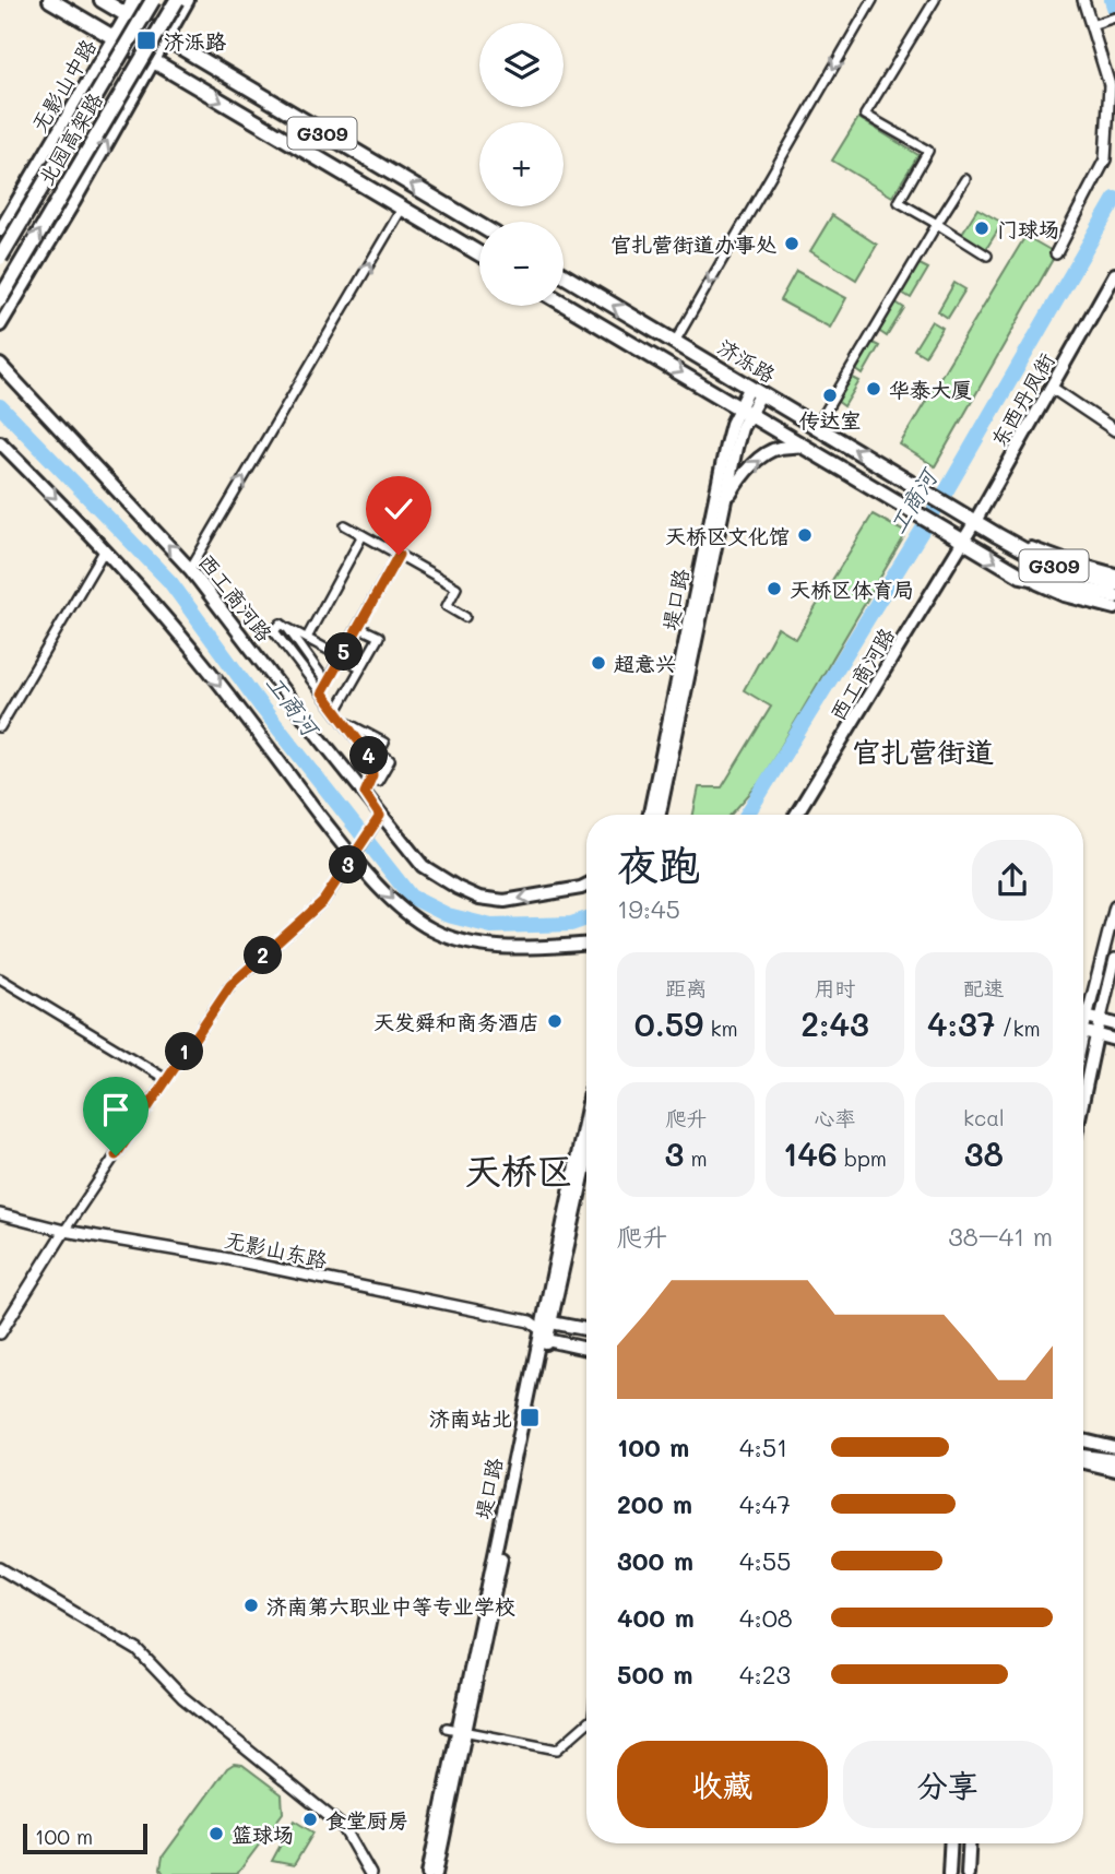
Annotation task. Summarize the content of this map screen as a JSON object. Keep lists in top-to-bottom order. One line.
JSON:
{"streets":{"highway":["G309","北园高架路","济泺路"],"main road":["无影山中路","东西丹凤街","西工商河路","堤口路"],"street":["无影山东路"]},"crossings":[["无影山中路","G309"],["G309","济泺路"],["G309","东西丹凤街"],["G309","西工商河路"],["济泺路","东西丹凤街"],["济泺路","西工商河路"],["济泺路","堤口路"],["东西丹凤街","西工商河路"],["堤口路","无影山东路"]],"districts":["官扎营街道","天桥区"],"water":["工商河"],"places":{"transit":["济泺路","济南站北"],"other":["门球场","官扎营街道办事处","华泰大厦","传达室","天桥区文化馆","天桥区体育局","超意兴","天发舜和商务酒店","济南第六职业中等专业学校","食堂厨房","篮球场"]},"scale_bar":"100 m","page":{"map_buttons":["+","−"],"pins":["5","4","3","2","1"],"heading":["夜跑","19:45"],"stats":[["距离","0.59 km"],["用时","2:43"],["配速","4:37 /km"],["爬升","3 m"],["心率","146 bpm"],["kcal","38"]],"chart":["爬升","38–41 m"],"list":[{"name":"100 m","note":"4:51"},{"name":"200 m","note":"4:47"},{"name":"300 m","note":"4:55"},{"name":"400 m","note":"4:08"},{"name":"500 m","note":"4:23"}],"buttons":["收藏","分享"],"scale":"100 m"}}
